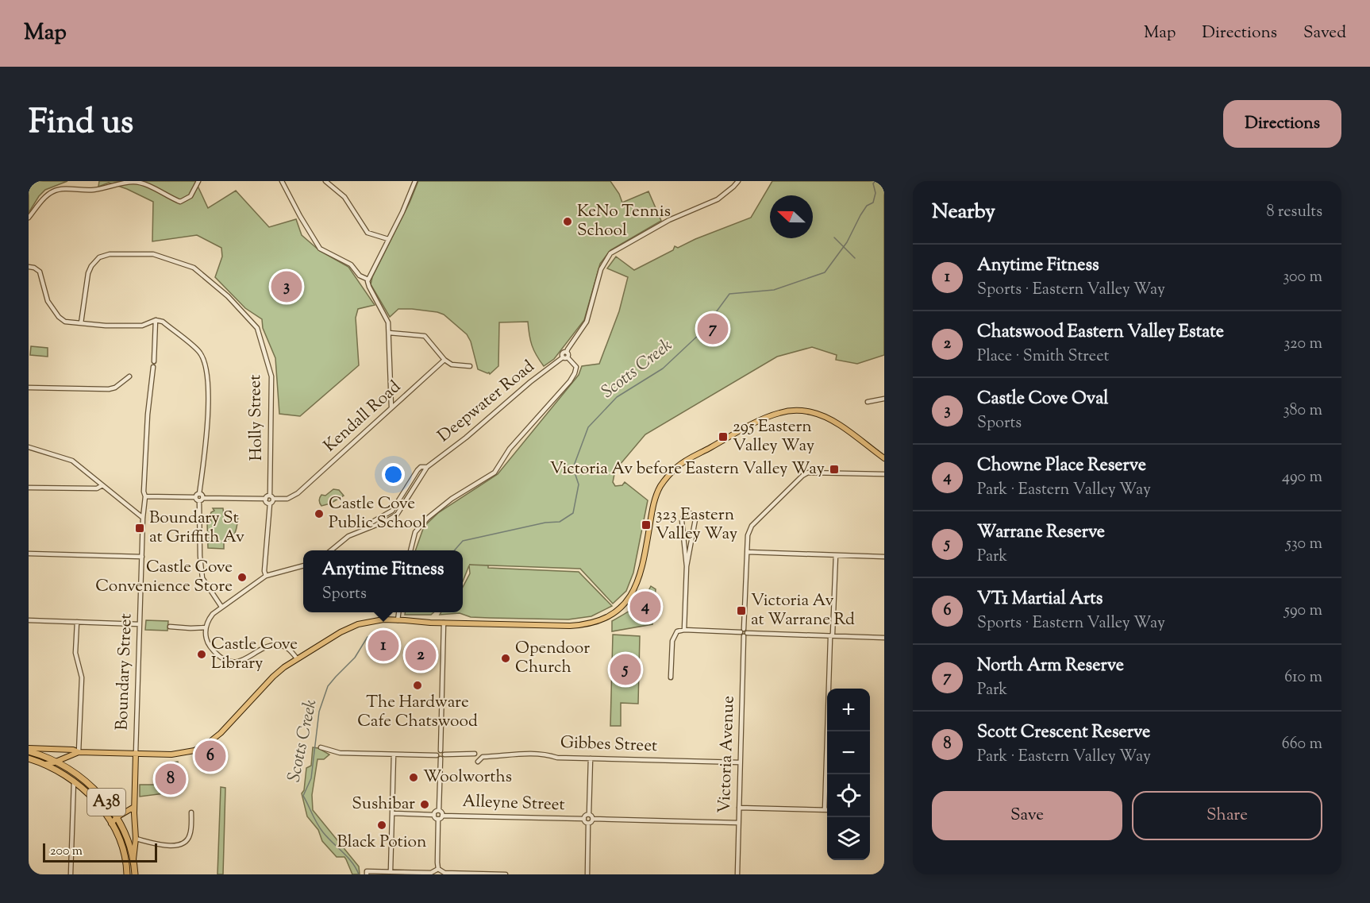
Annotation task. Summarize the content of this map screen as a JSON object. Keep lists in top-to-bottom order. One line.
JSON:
{"streets":{"highway":["Boundary Street","A38"],"street":["Deepwater Road","Kendall Road","Holly Street","Gibbes Street","Victoria Avenue","Alleyne Street"]},"crossings":[["Kendall Road","Holly Street"],["Boundary Street","A38"],["Gibbes Street","Victoria Avenue"]],"water":["Scotts Creek"],"places":{"other":["KeNo Tennis School","Castle Cove Public School","Castle Cove Convenience Store","Castle Cove Library","Opendoor Church","The Hardware Cafe Chatswood","Woolworths","Sushibar","Black Potion"],"transit":["295 Eastern Valley Way","Victoria Av before Eastern Valley Way","323 Eastern Valley Way","Boundary St at Griffith Av","Victoria Av at Warrane Rd"]},"scale_bar":"200 m","north":"left","page":{"header":"Map","nav":["Map","Directions","Saved"],"title":"Find us","buttons":["Directions",["Save","Share"]],"heading":["Nearby","8 results"],"list":[{"mark":"1","name":"Anytime Fitness","note":"Sports · Eastern Valley Way","value":"300 m"},{"mark":"2","name":"Chatswood Eastern Valley Estate","note":"Place · Smith Street","value":"320 m"},{"mark":"3","name":"Castle Cove Oval","note":"Sports","value":"380 m"},{"mark":"4","name":"Chowne Place Reserve","note":"Park · Eastern Valley Way","value":"490 m"},{"mark":"5","name":"Warrane Reserve","note":"Park","value":"530 m"},{"mark":"6","name":"VT1 Martial Arts","note":"Sports · Eastern Valley Way","value":"590 m"},{"mark":"7","name":"North Arm Reserve","note":"Park","value":"610 m"},{"mark":"8","name":"Scott Crescent Reserve","note":"Park · Eastern Valley Way","value":"660 m"}],"pins":["3","7","4","1","2","5","6","8"],"popup":["Anytime Fitness","Sports"],"map_buttons":["+","−"],"scale":"200 m"}}
